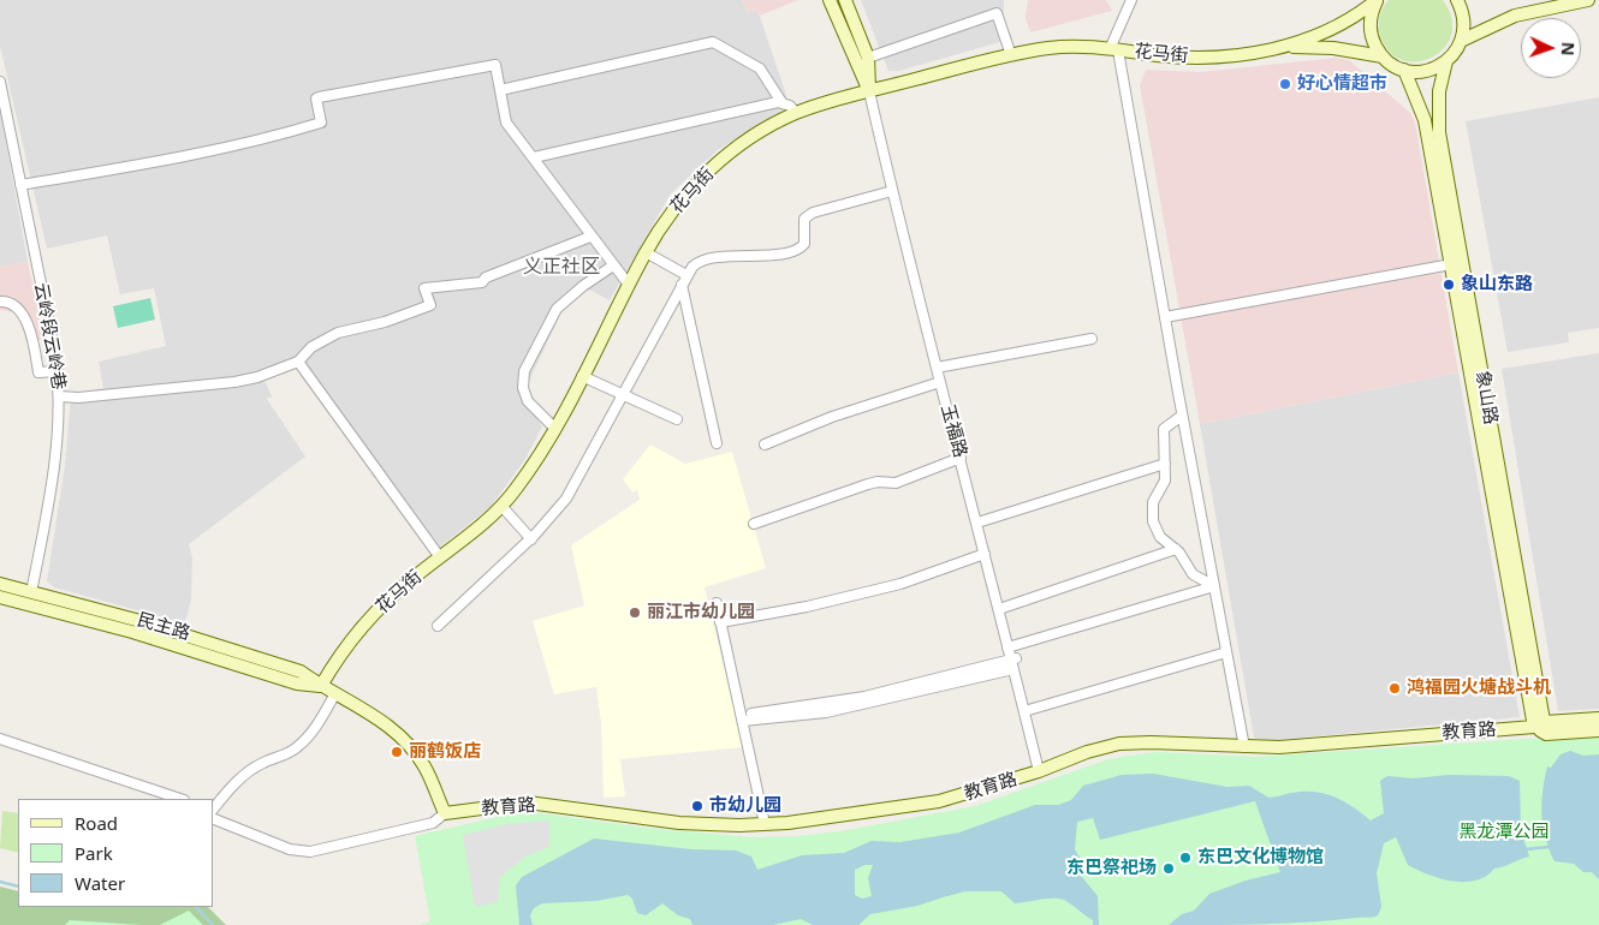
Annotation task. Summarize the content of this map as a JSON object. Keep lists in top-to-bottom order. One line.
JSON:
{"streets":{"main road":["花马街","象山路","玉福路","民主路","教育路"],"street":["云岭段云岭巷"]},"crossings":[["花马街","玉福路"],["花马街","民主路"],["云岭段云岭巷","民主路"],["象山路","教育路"],["玉福路","教育路"],["民主路","教育路"]],"districts":["义正社区"],"parks":["黑龙潭公园"],"places":["好心情超市","象山东路","丽江市幼儿园","鸿福园火塘战斗机","丽鹤饭店","市幼儿园","东巴文化博物馆","东巴祭祀场"],"legend":["Road","Park","Water"],"north":"right"}
